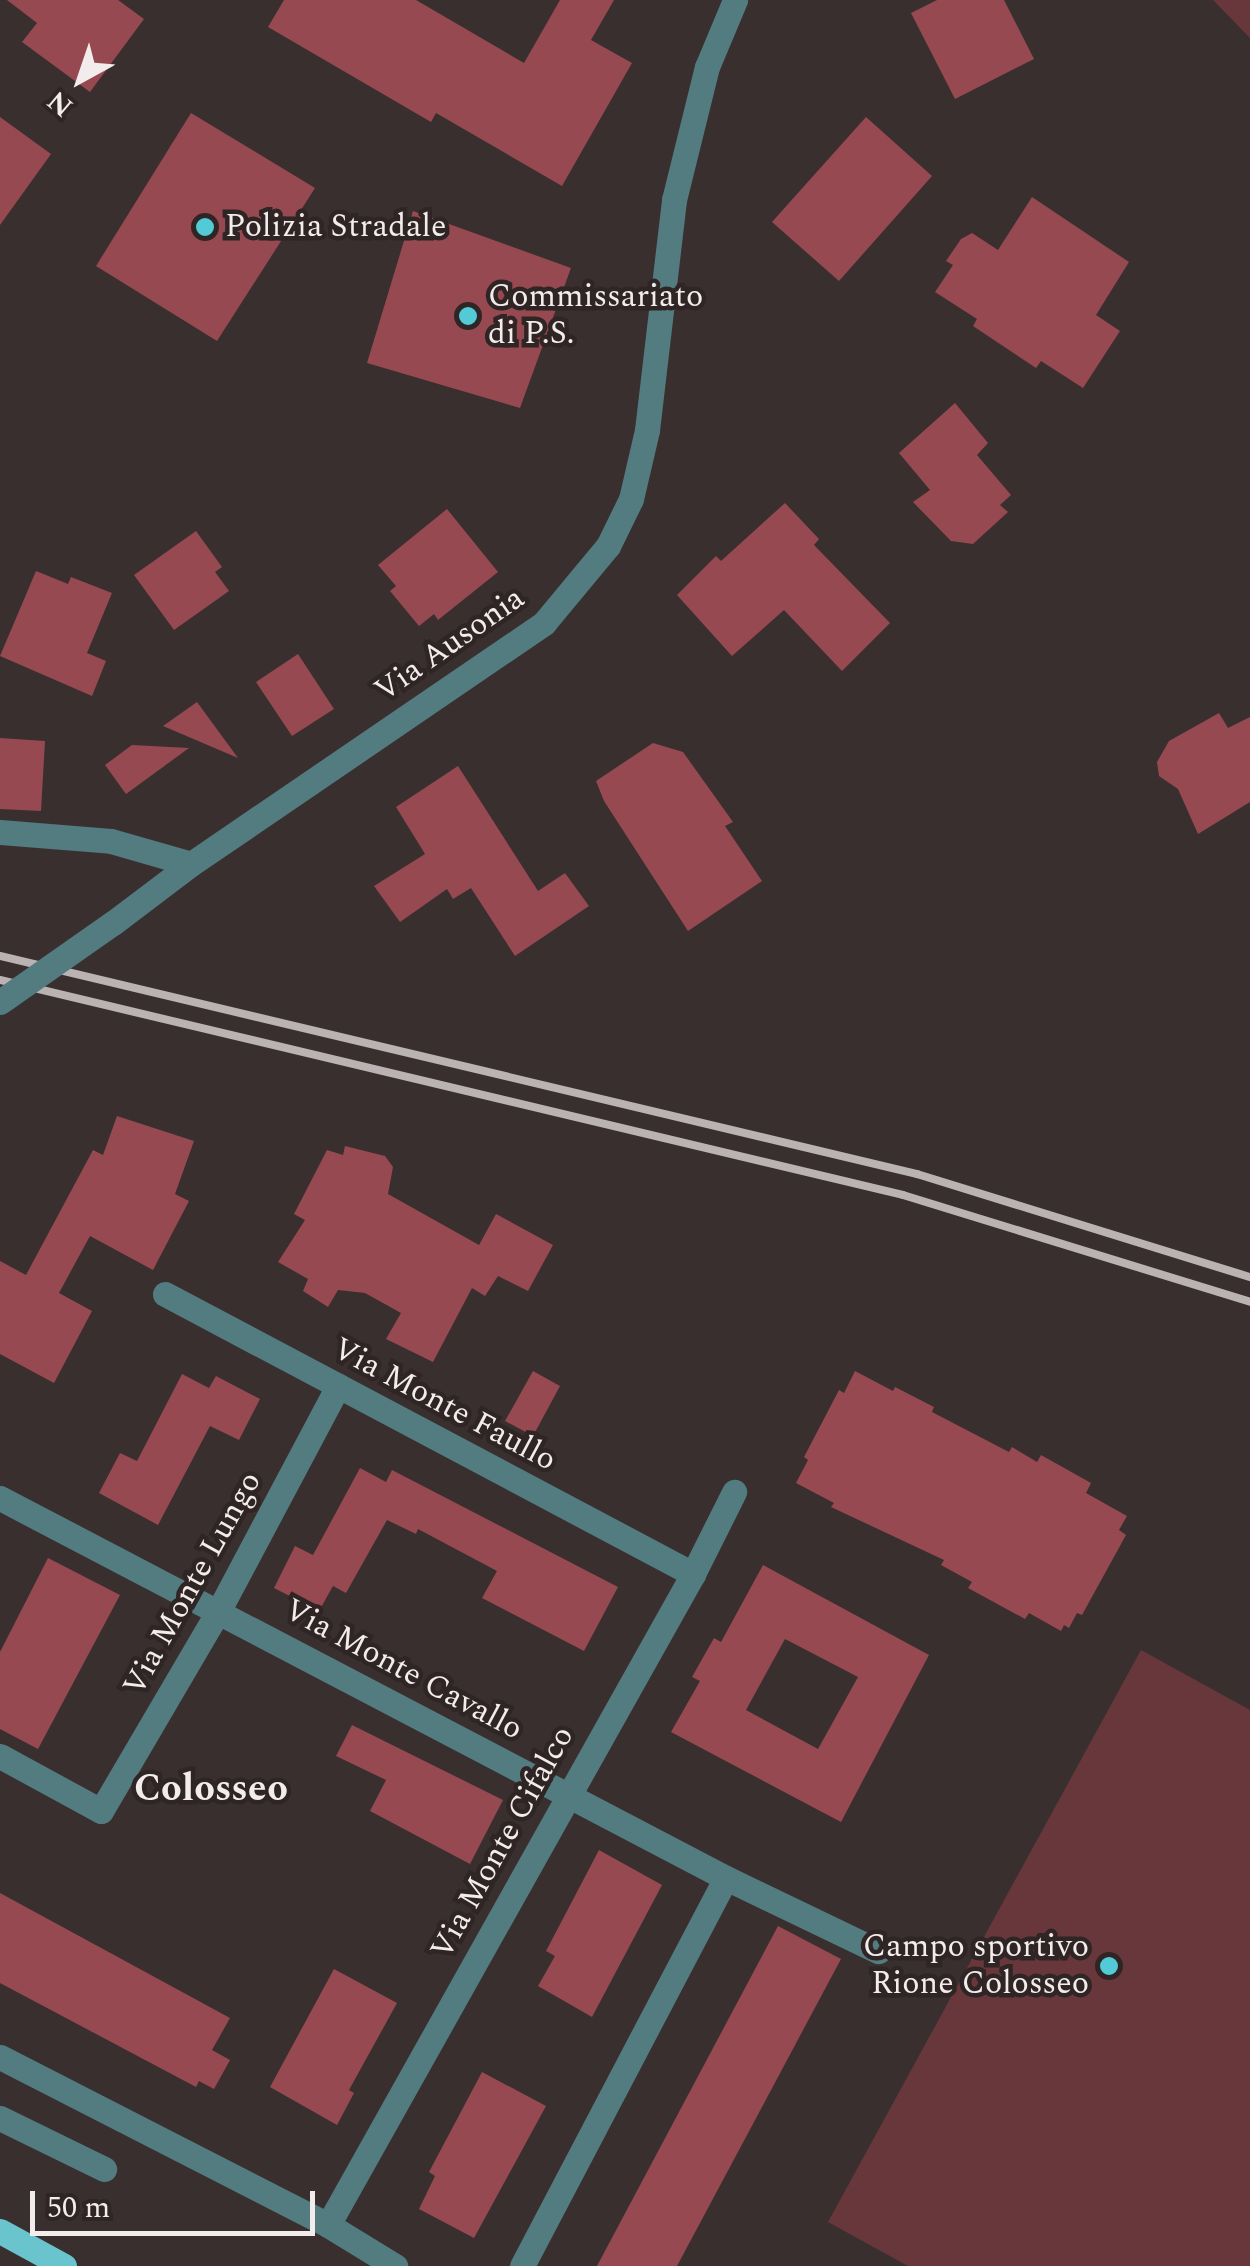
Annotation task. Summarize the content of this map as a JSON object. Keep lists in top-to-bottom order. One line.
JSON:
{"streets":{"street":["Via Ausonia","Via Monte Faullo","Via Monte Lungo","Via Monte Cavallo","Via Monte Cifalco"]},"crossings":[["Via Monte Faullo","Via Monte Lungo"],["Via Monte Faullo","Via Monte Cifalco"],["Via Monte Lungo","Via Monte Cavallo"],["Via Monte Cavallo","Via Monte Cifalco"]],"districts":["Colosseo"],"places":["Polizia Stradale","Commissariato di P.S.","Campo sportivo Rione Colosseo"],"scale_bar":"50 m","north":"bottom left"}
